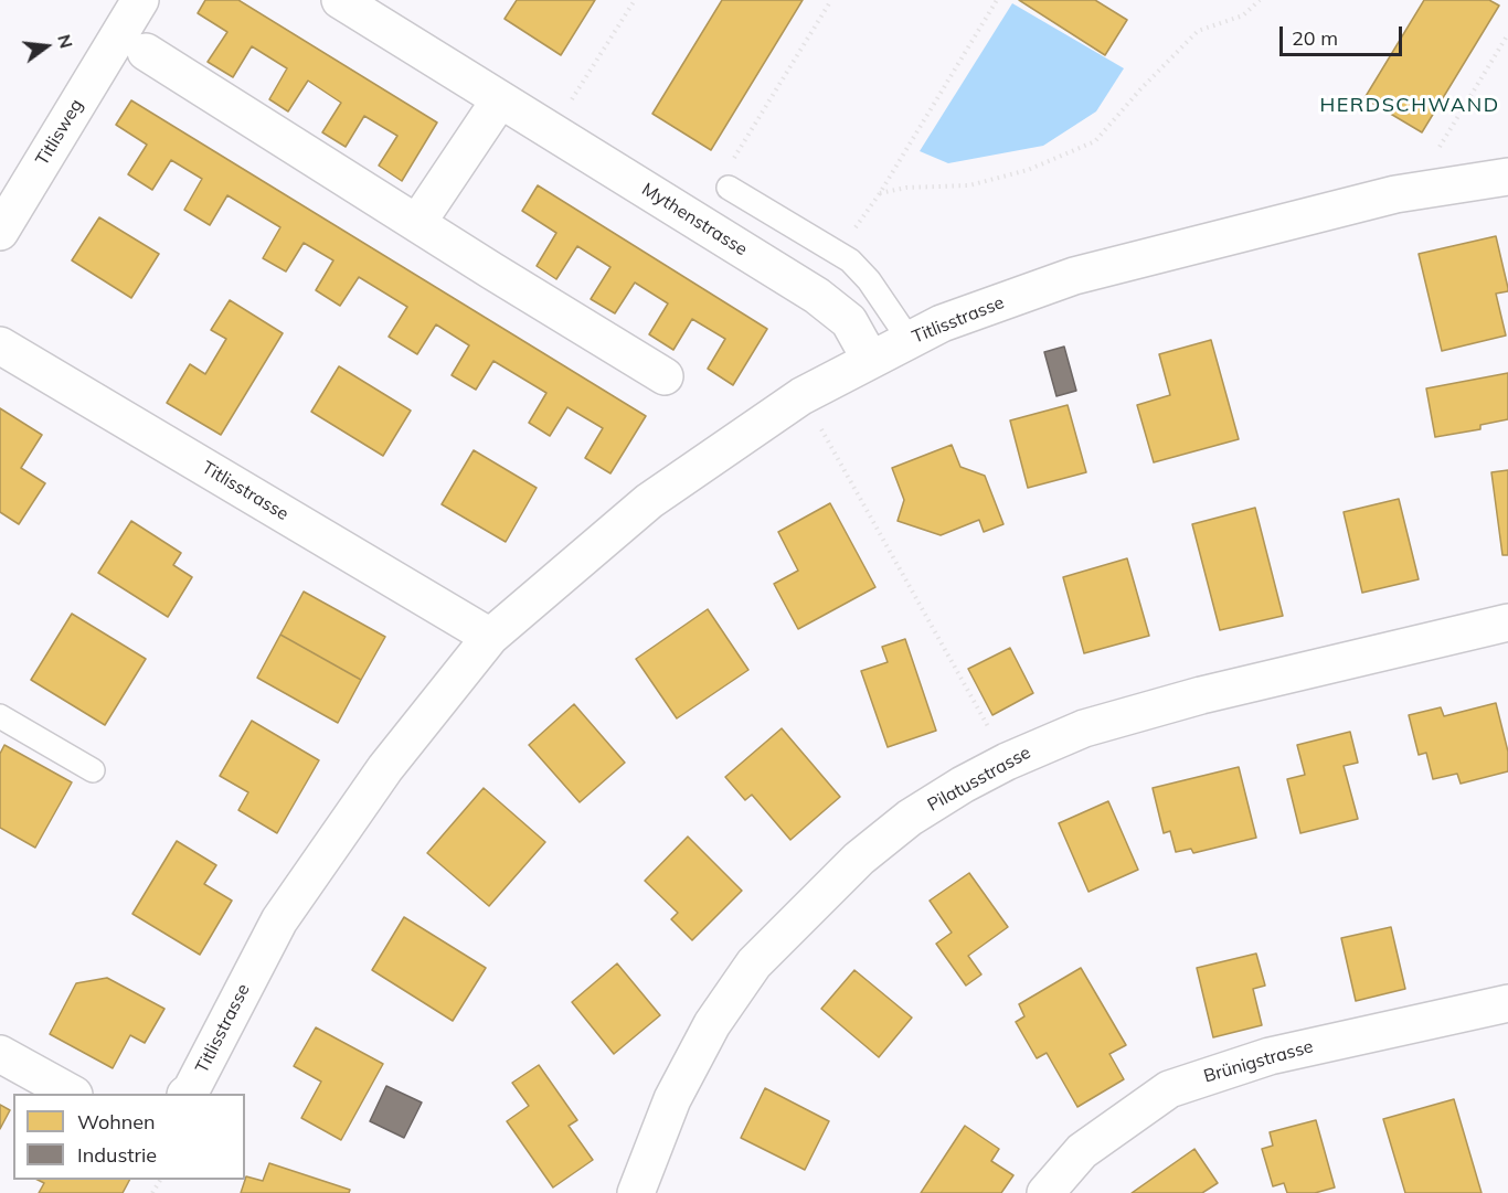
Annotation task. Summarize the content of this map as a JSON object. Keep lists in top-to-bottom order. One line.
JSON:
{"streets":{"street":["Titlisweg","Mythenstrasse","Titlisstrasse","Pilatusstrasse","Brünigstrasse"]},"crossings":[["Mythenstrasse","Titlisstrasse"]],"districts":["HERDSCHWAND"],"legend":["Wohnen","Industrie"],"scale_bar":"20 m","north":"right"}
